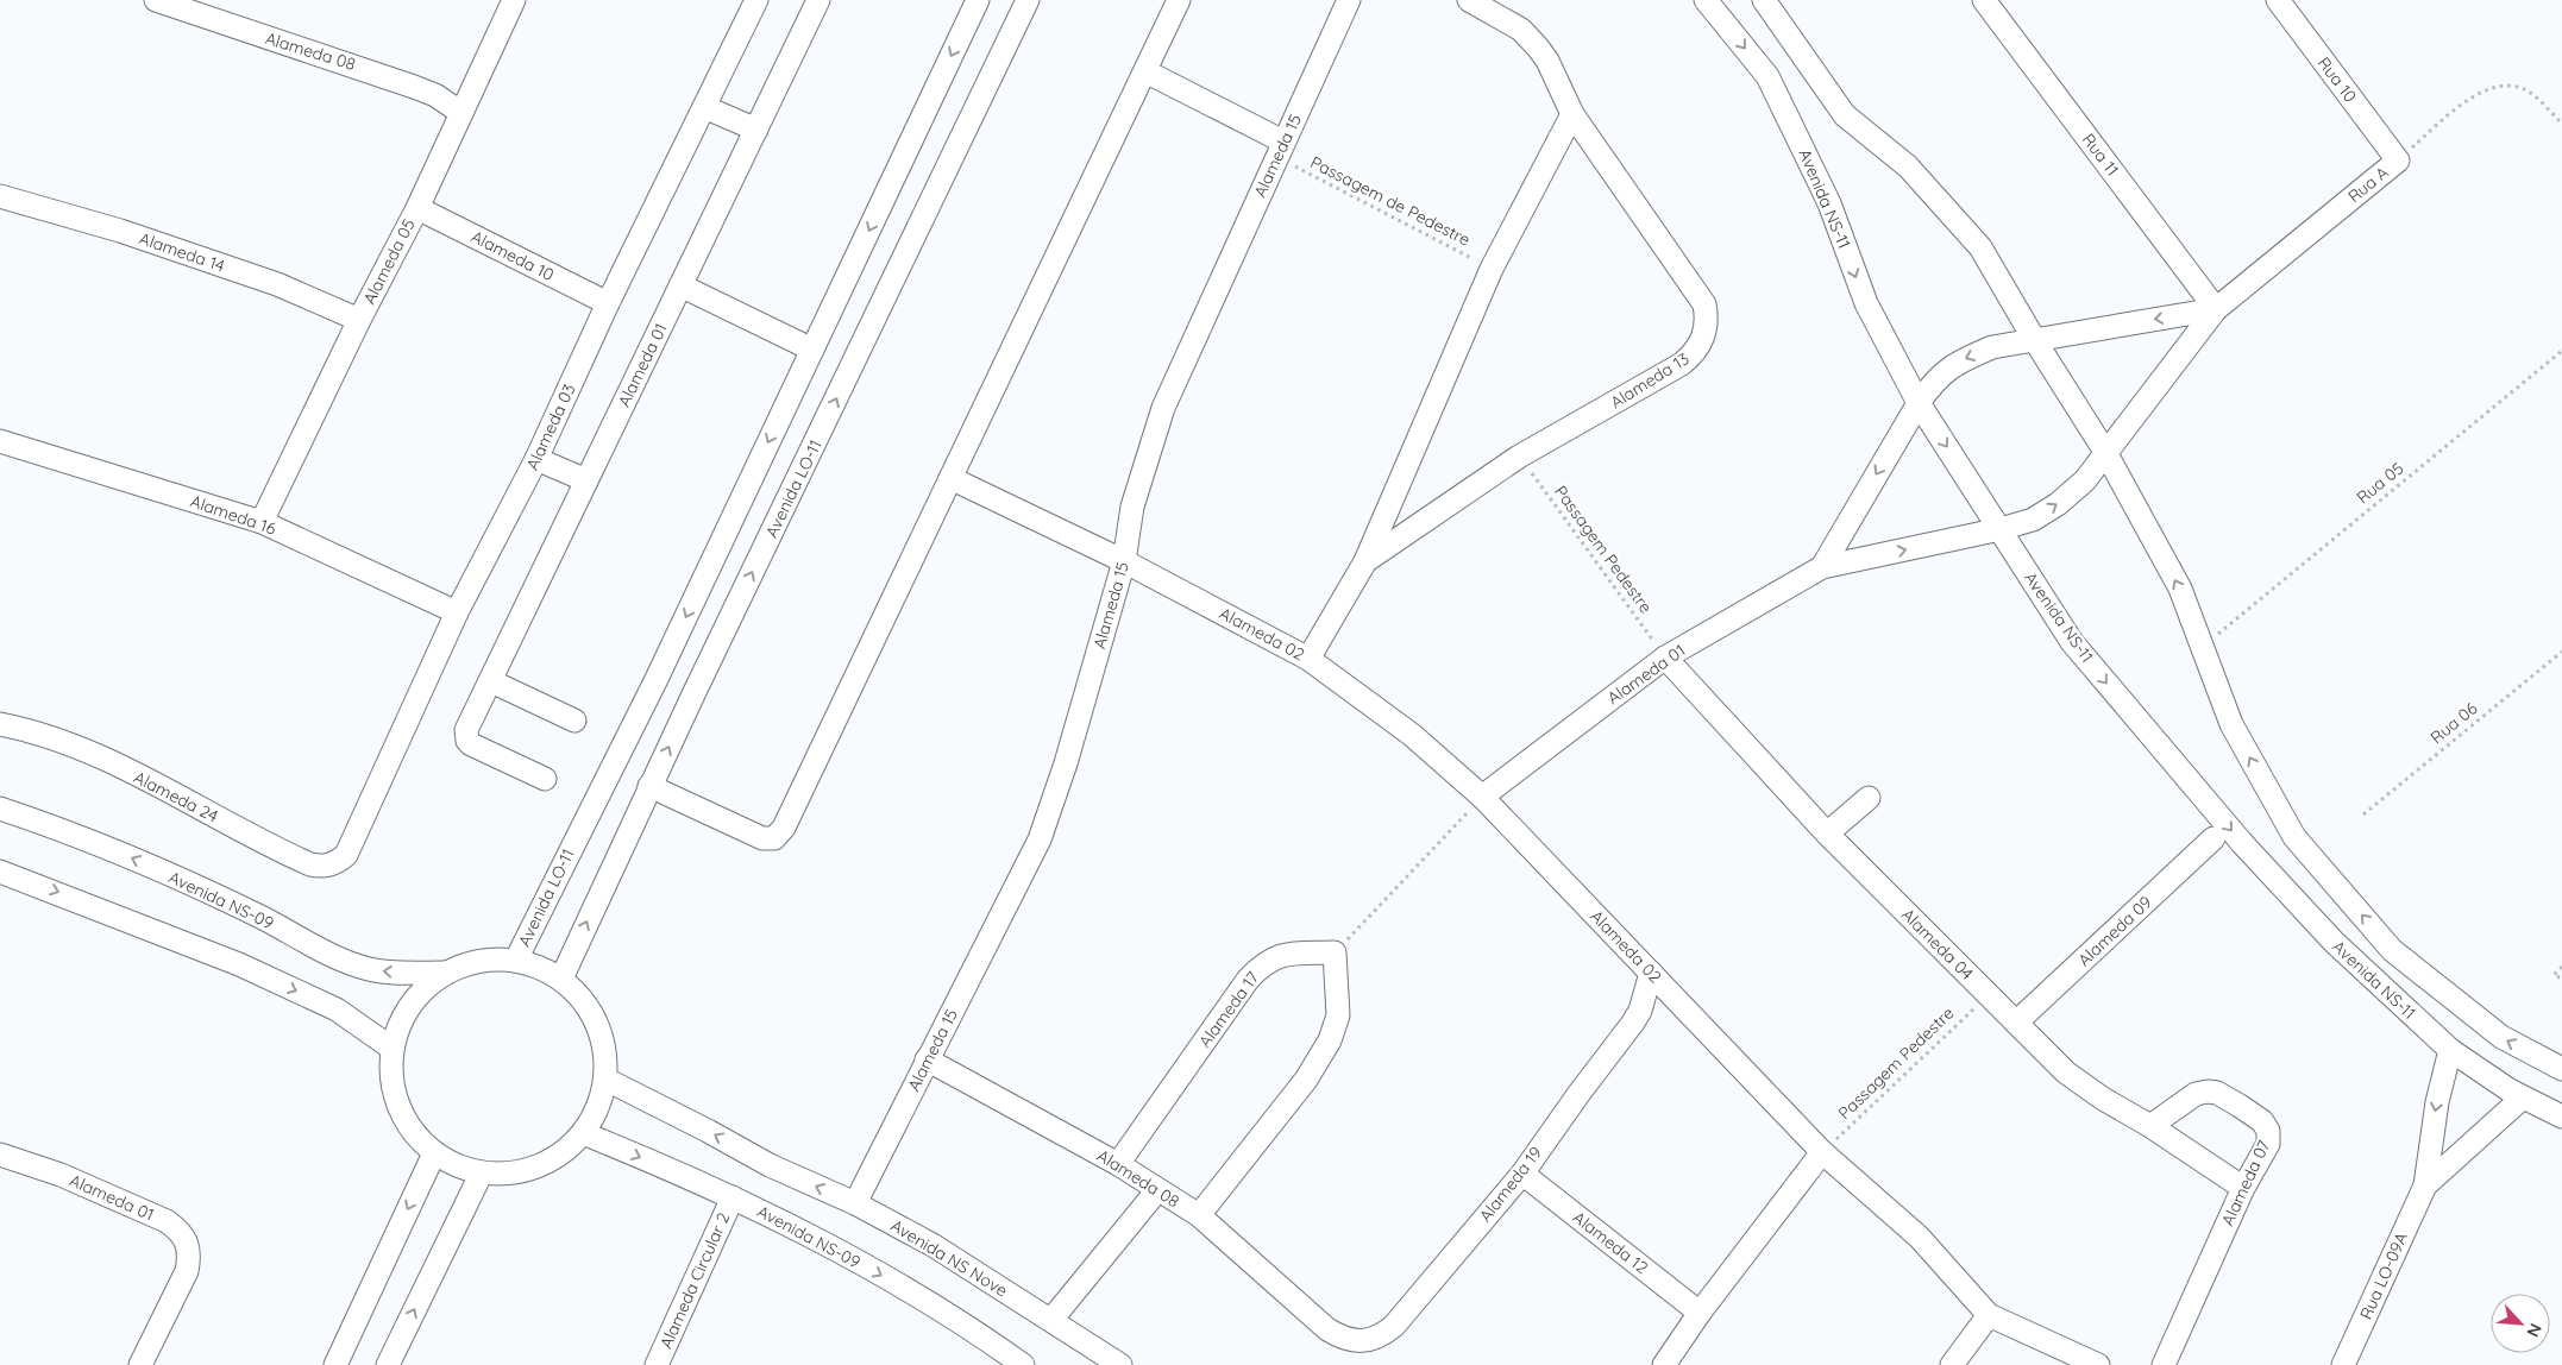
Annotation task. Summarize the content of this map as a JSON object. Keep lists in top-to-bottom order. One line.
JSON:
{"streets":{"street":["Alameda 08","Rua 10","Rua 11","Alameda 15","Rua A","Avenida NS-11","Alameda 14","Alameda 10","Alameda 05","Alameda 01","Alameda 13","Alameda 03","Avenida LO-11","Alameda 16","Alameda 02","Alameda 24","Avenida NS-09","Alameda 09","Alameda 04","Alameda 17","Alameda 07","Alameda 19","Alameda 12","Avenida NS Nove","Rua LO-09A","Alameda Circular 2"],"path":["Passagem de Pedestre","Rua 05","Passagem Pedestre","Rua 06"]},"crossings":[["Alameda 08","Alameda 15"],["Alameda 08","Alameda 05"],["Alameda 08","Alameda 17"],["Alameda 08","Alameda 19"],["Rua 10","Rua A"],["Rua 11","Rua A"],["Alameda 15","Passagem de Pedestre"],["Alameda 15","Alameda 02"],["Alameda 15","Avenida NS Nove"],["Rua A","Avenida NS-11"],["Rua A","Alameda 01"],["Avenida NS-11","Rua LO-09A"],["Passagem de Pedestre","Alameda 13"],["Alameda 14","Alameda 05"],["Alameda 10","Alameda 05"],["Alameda 10","Alameda 03"],["Alameda 05","Alameda 16"],["Alameda 01","Passagem Pedestre"],["Alameda 01","Alameda 02"],["Alameda 01","Alameda 04"],["Alameda 13","Passagem Pedestre"],["Alameda 13","Alameda 02"],["Alameda 03","Alameda 16"],["Alameda 03","Alameda 24"],["Passagem Pedestre","Alameda 02"],["Passagem Pedestre","Alameda 04"],["Alameda 02","Alameda 19"],["Avenida NS-09","Alameda Circular 2"],["Alameda 09","Alameda 04"],["Alameda 04","Alameda 07"],["Alameda 19","Alameda 12"]],"one_way":["Avenida NS Nove"],"north":"bottom right"}
